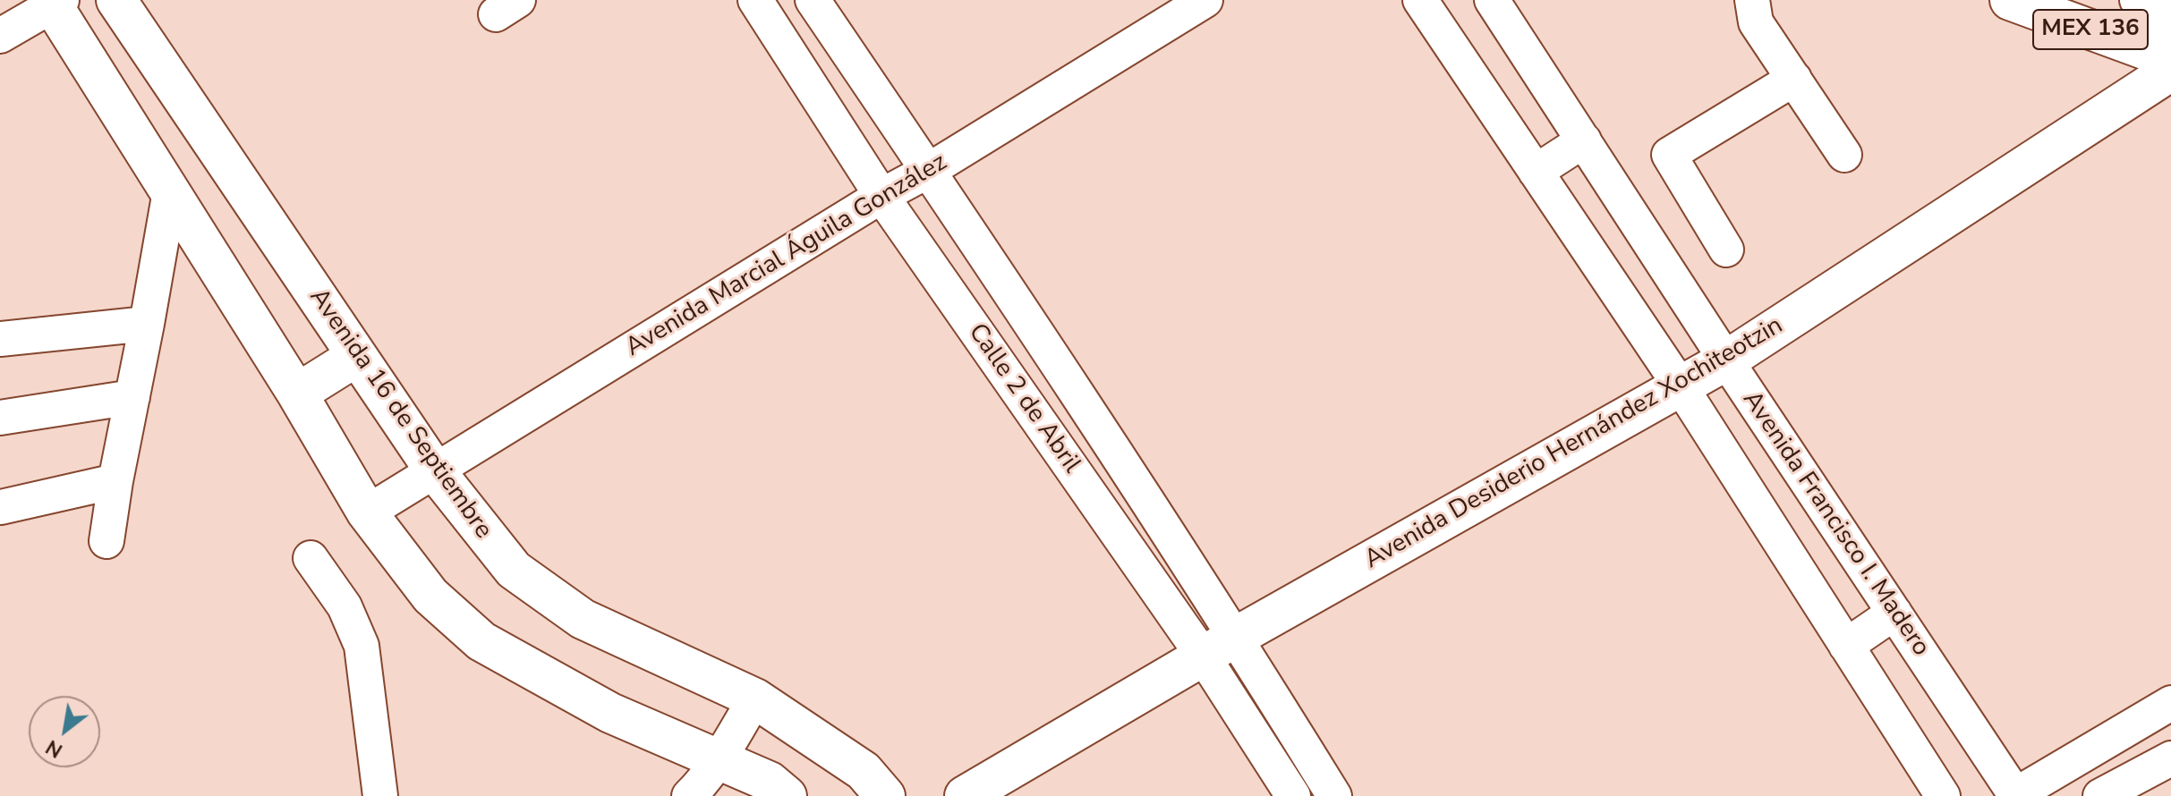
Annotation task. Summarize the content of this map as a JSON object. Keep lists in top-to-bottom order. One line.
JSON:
{"streets":{"main road":["MEX 136","Avenida 16 de Septiembre","Avenida Desiderio Hernández Xochiteotzin"],"street":["Avenida Marcial Águila González","Calle 2 de Abril","Avenida Francisco I. Madero"]},"crossings":[["Avenida Marcial Águila González","Calle 2 de Abril"],["Avenida Marcial Águila González","Avenida 16 de Septiembre"],["Calle 2 de Abril","Avenida Desiderio Hernández Xochiteotzin"],["Avenida Desiderio Hernández Xochiteotzin","Avenida Francisco I. Madero"]],"north":"bottom left"}
